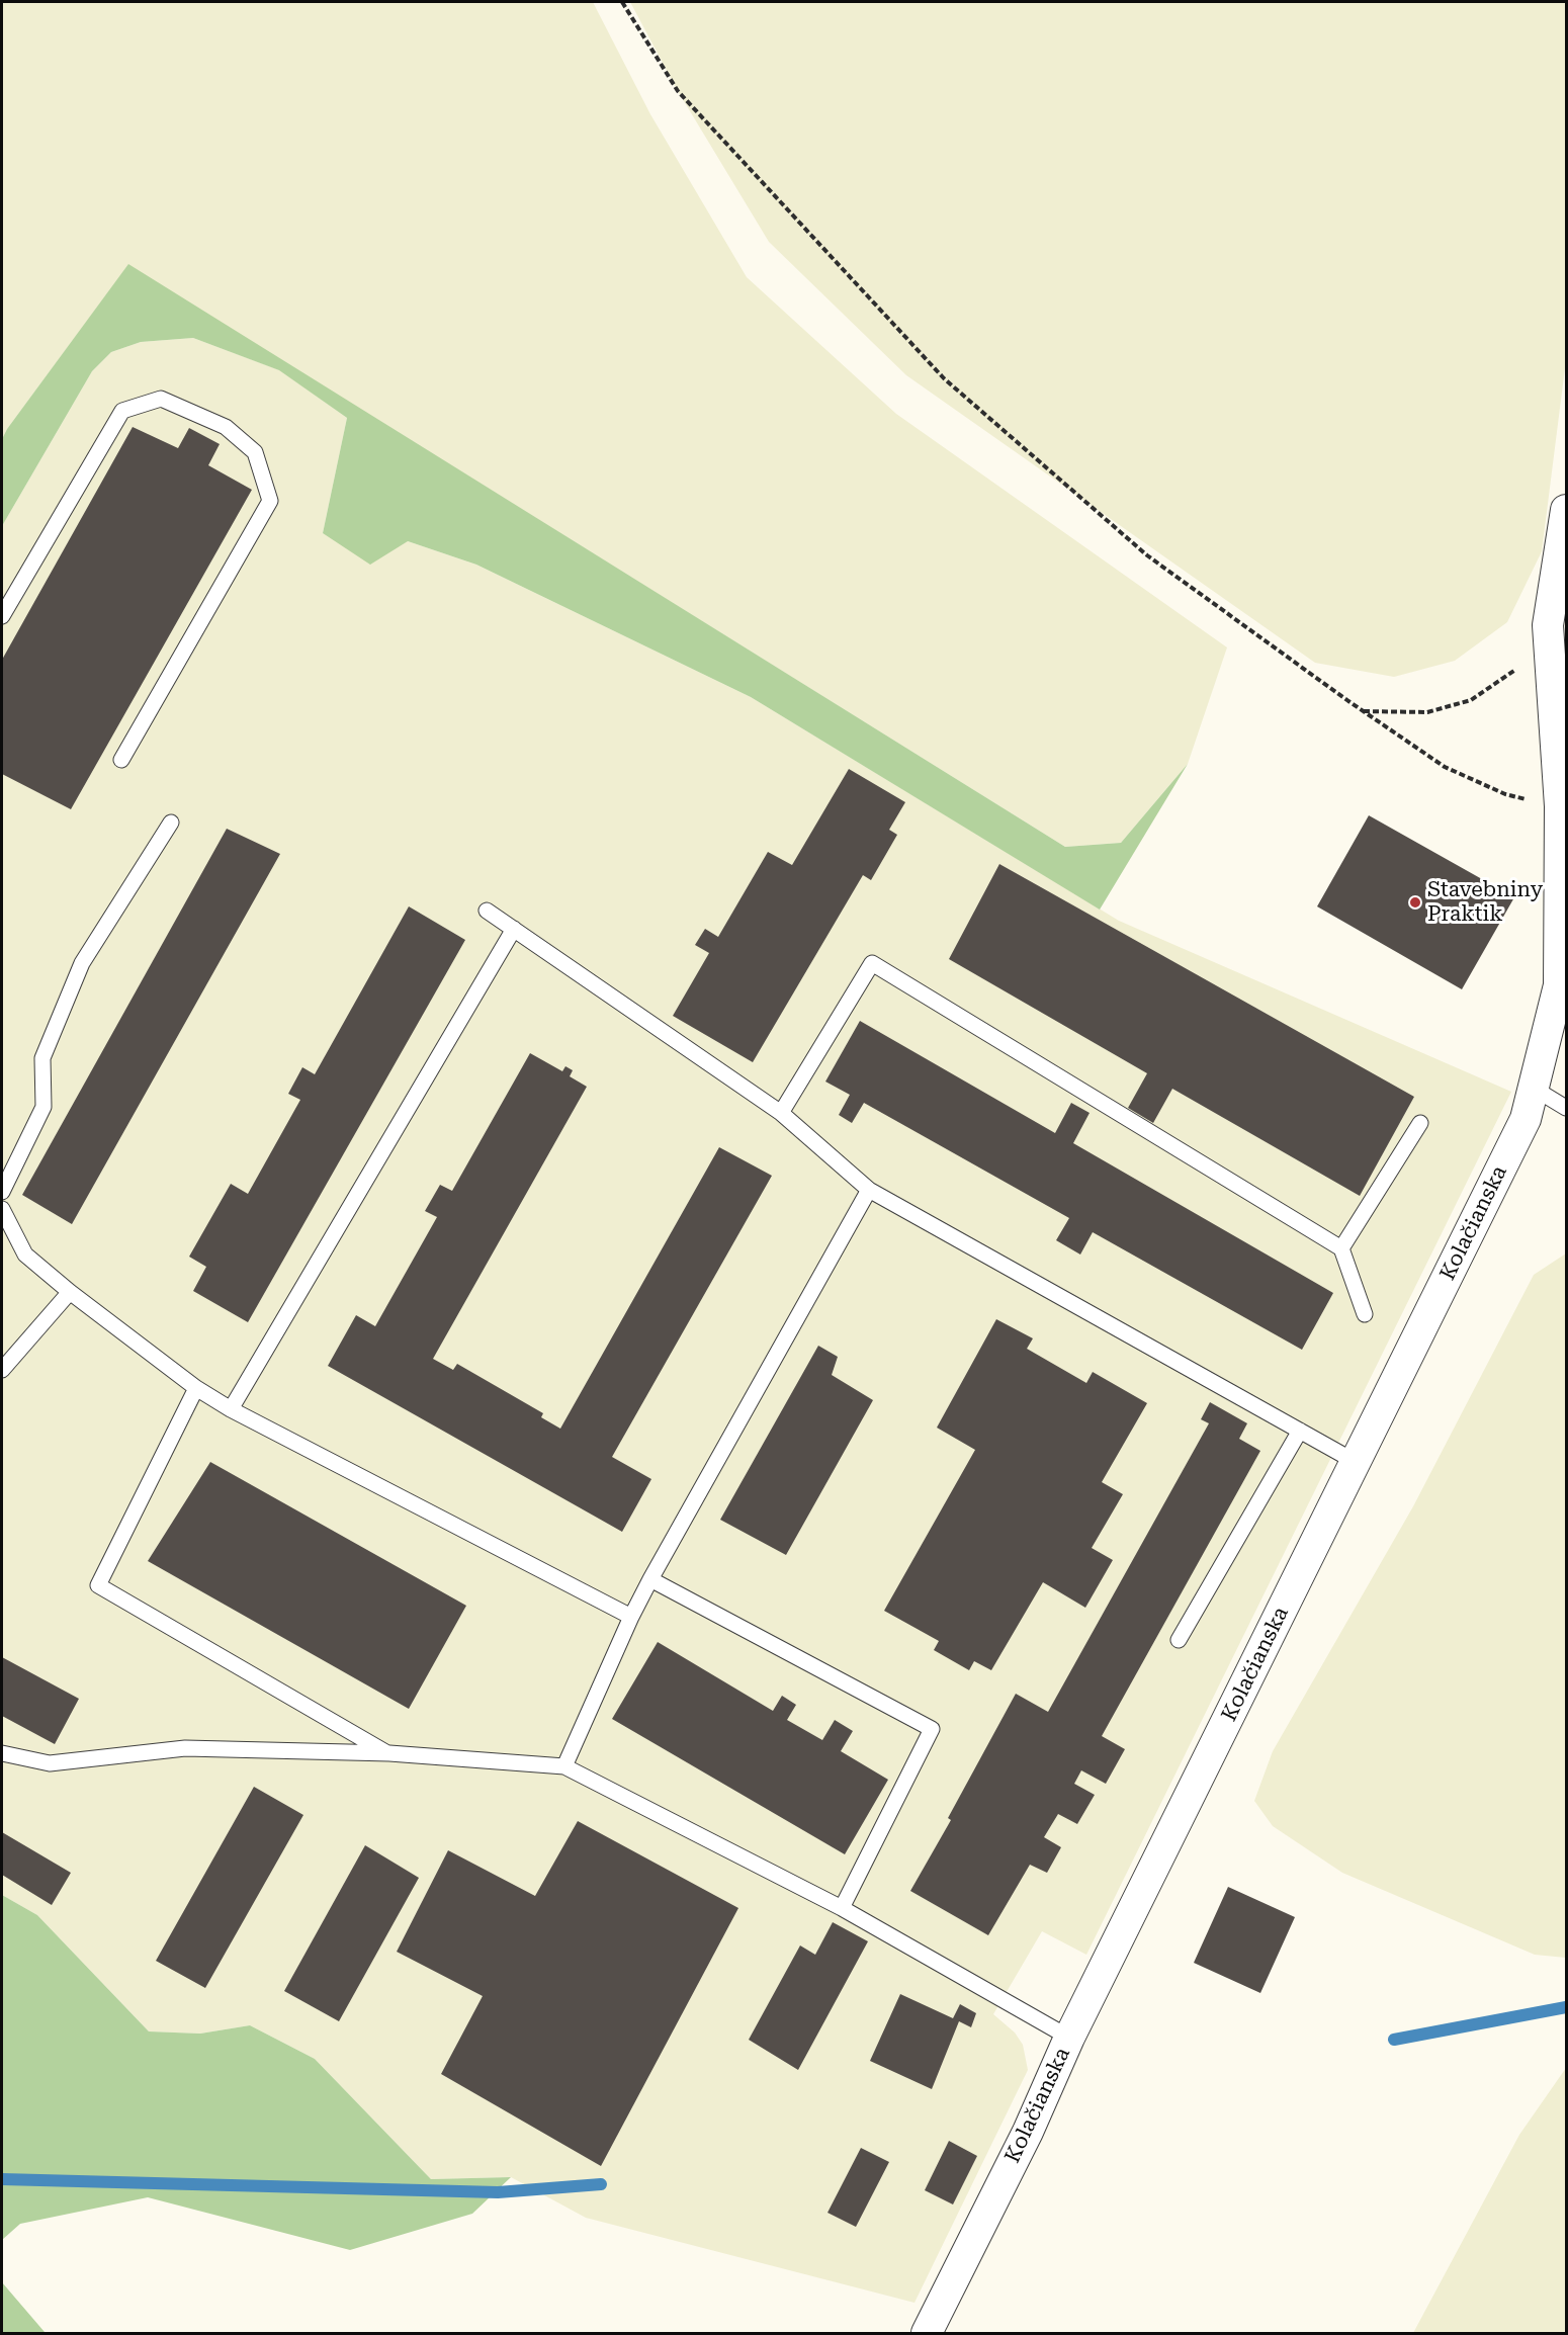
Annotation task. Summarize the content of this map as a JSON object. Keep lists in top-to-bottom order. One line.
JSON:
{"streets":{"street":["Kolačianska"]},"places":["Stavebniny Praktik"]}
